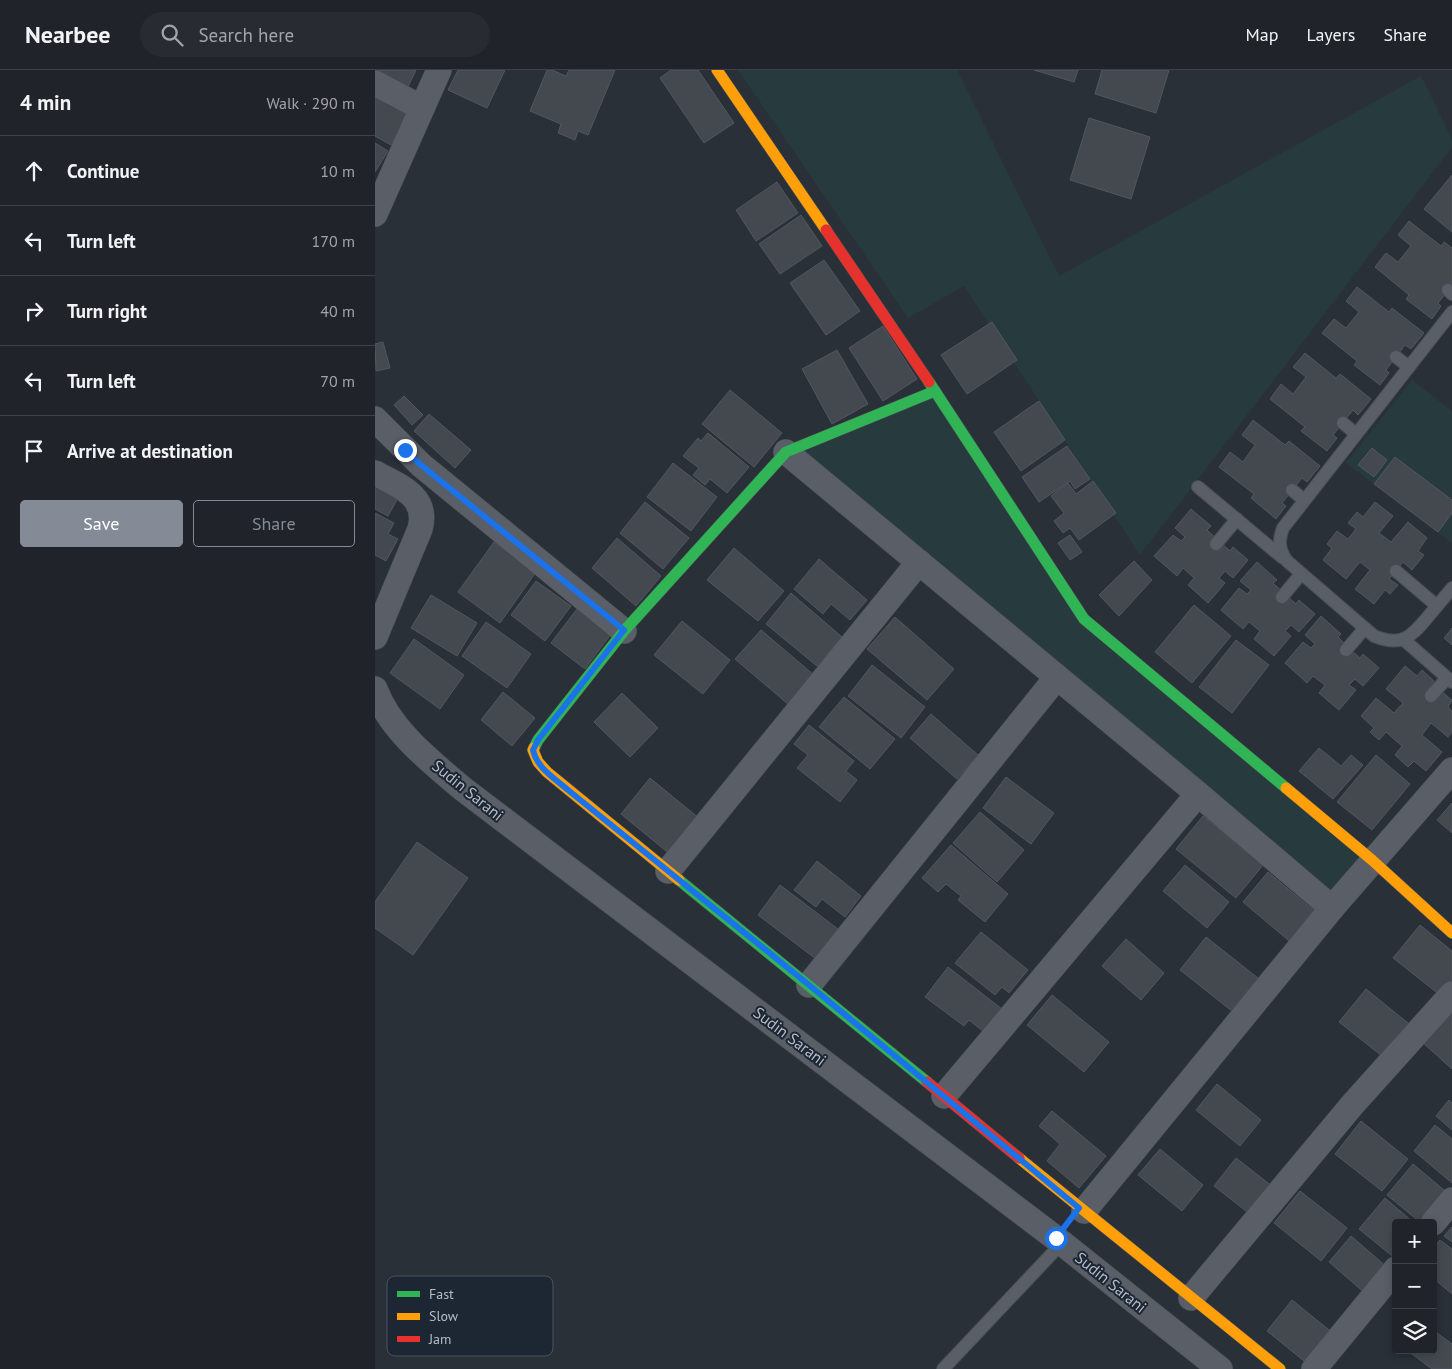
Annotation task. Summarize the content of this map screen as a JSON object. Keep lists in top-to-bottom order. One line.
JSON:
{"streets":{"street":["Sudin Sarani"]},"legend":["Fast","Slow","Jam"],"page":{"header":"Nearbee","search":"Search here","nav":["Map","Layers","Share"],"heading":["4 min","Walk · 290 m"],"list":[["Continue","10 m"],["Turn left","170 m"],["Turn right","40 m"],["Turn left","70 m"],"Arrive at destination"],"buttons":["Save","Share"],"map_buttons":["+","−"]}}
